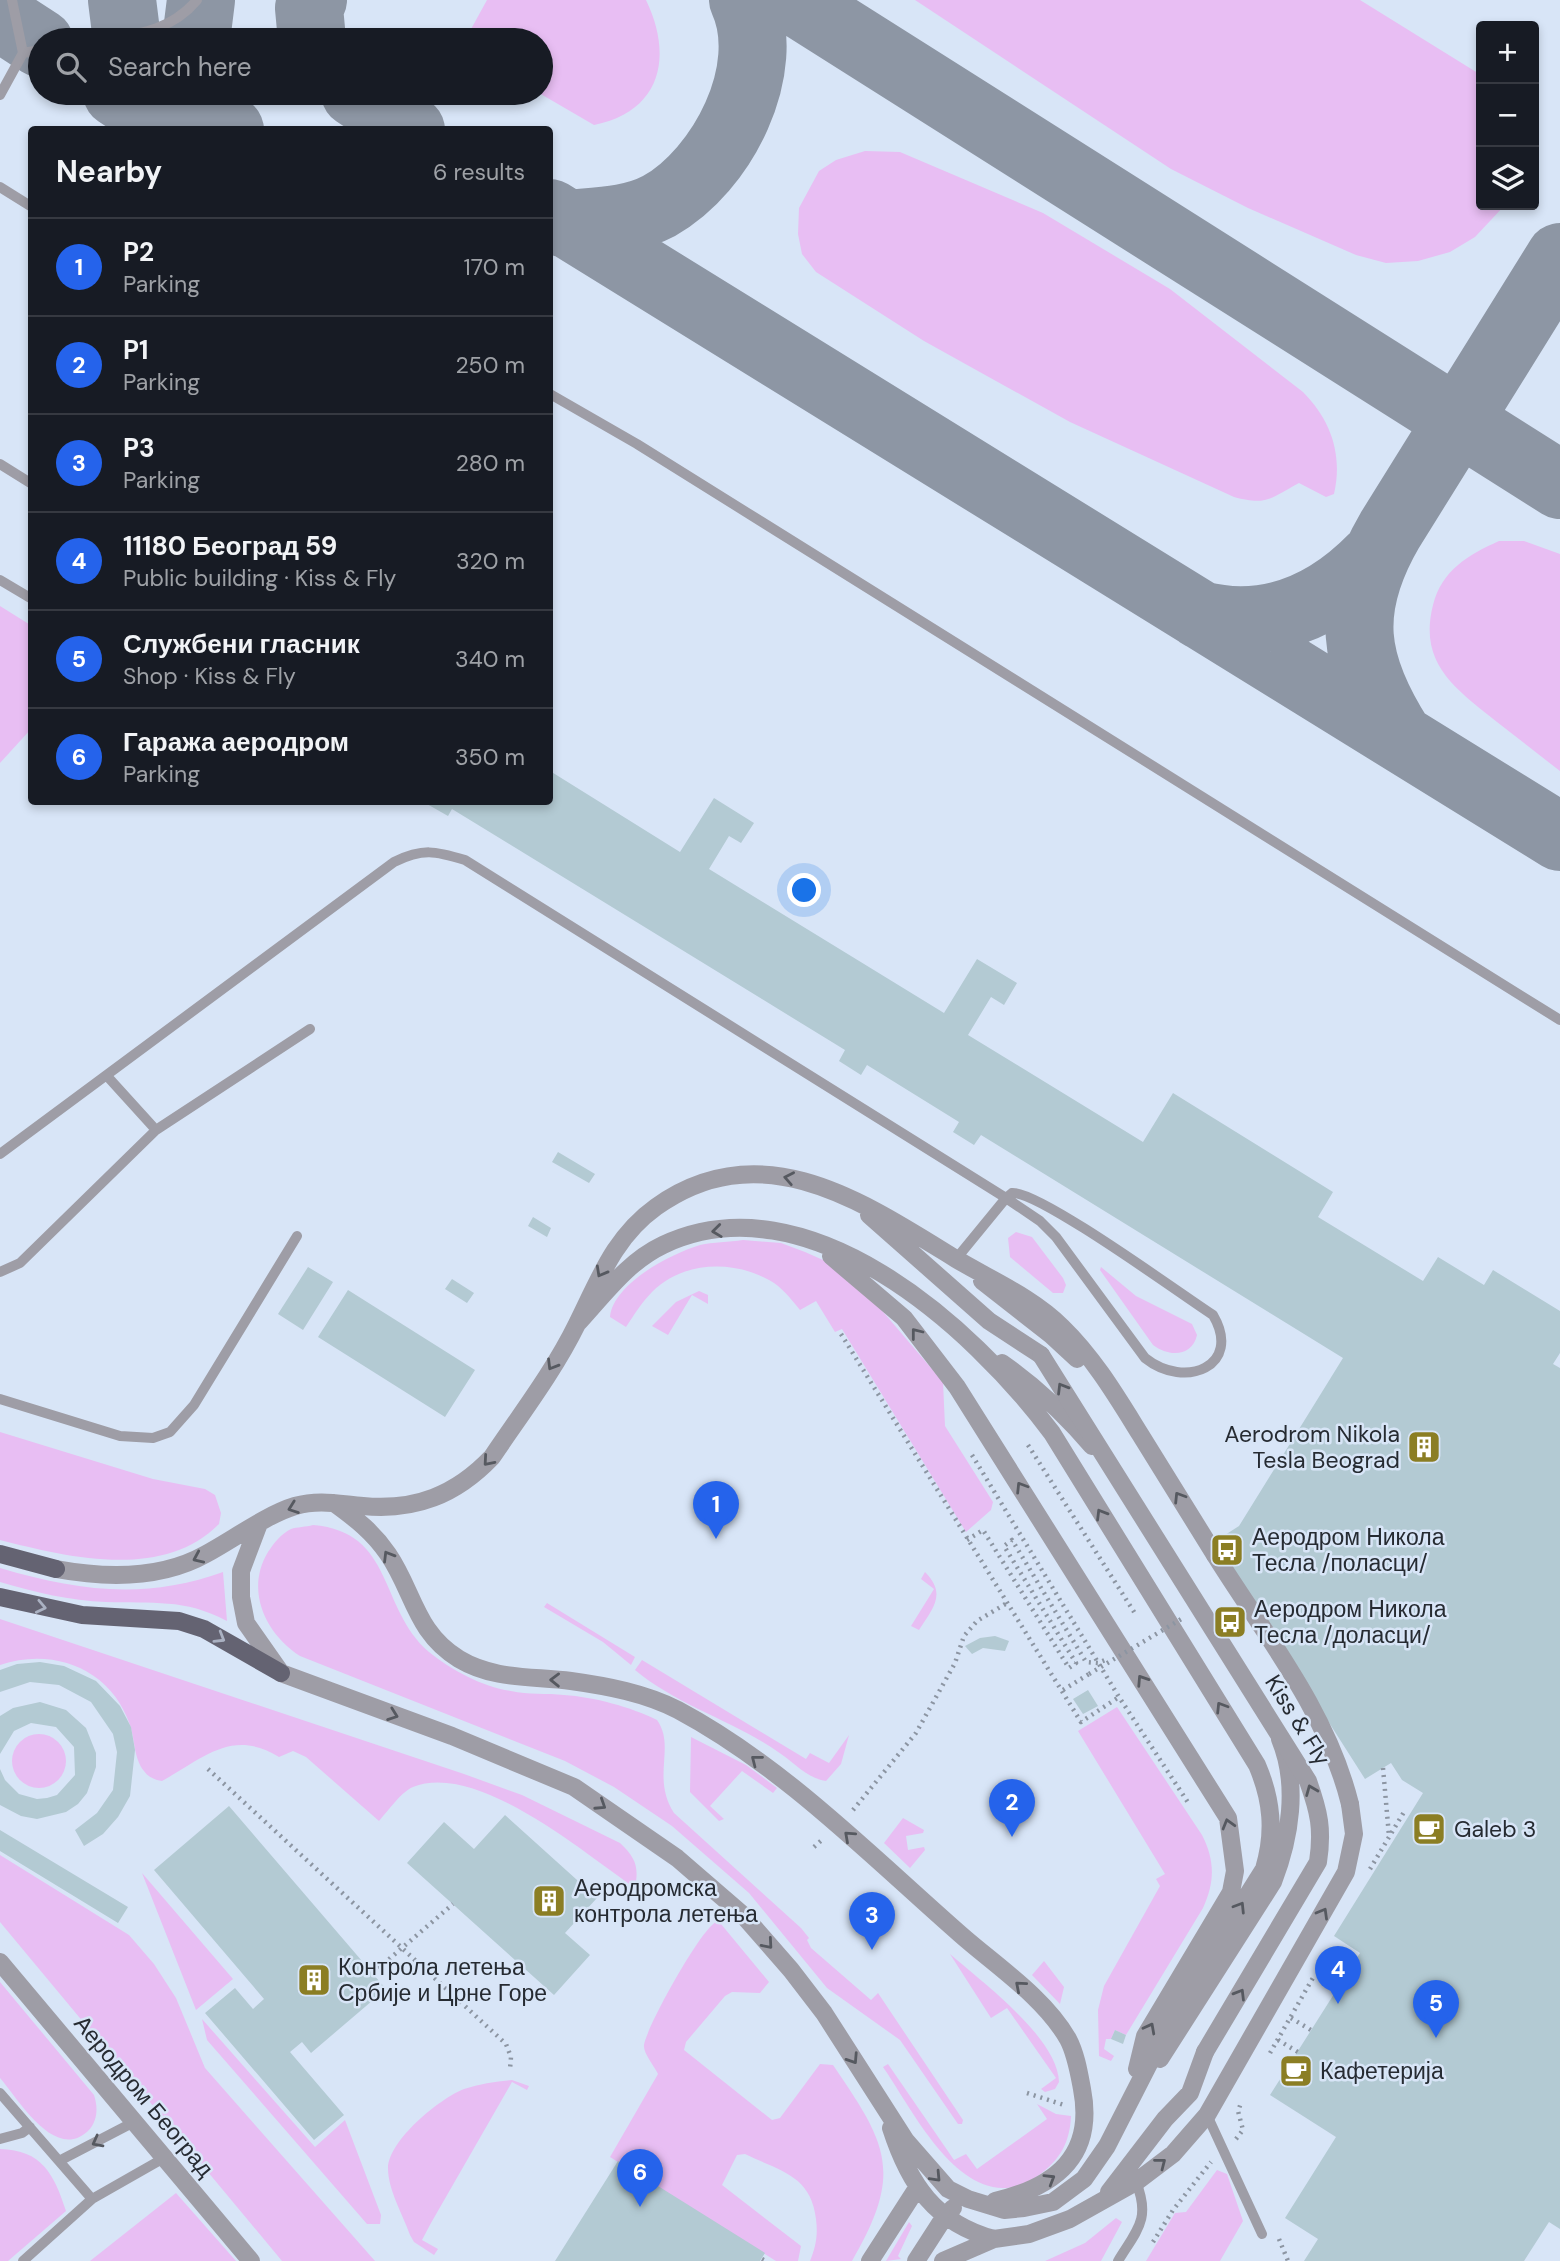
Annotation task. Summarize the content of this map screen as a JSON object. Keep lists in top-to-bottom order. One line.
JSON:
{"streets":{"street":["Kiss & Fly","Аеродром Београд"]},"one_way":["Kiss & Fly"],"places":{"building":["Aerodrom Nikola Tesla Beograd","Аеродромска контрола летења","Контрола летења Србије и Црне Горе"],"bus stop":["Аеродром Никола Тесла /поласци/","Аеродром Никола Тесла /доласци/"],"cafe":["Galeb 3","Кафетерија"]},"page":{"map_buttons":["+","−"],"search":"Search here","heading":["Nearby","6 results"],"list":[{"mark":"1","name":"P2","note":"Parking","value":"170 m"},{"mark":"2","name":"P1","note":"Parking","value":"250 m"},{"mark":"3","name":"P3","note":"Parking","value":"280 m"},{"mark":"4","name":"11180 Београд 59","note":"Public building · Kiss & Fly","value":"320 m"},{"mark":"5","name":"Службени гласник","note":"Shop · Kiss & Fly","value":"340 m"},{"mark":"6","name":"Гаража аеродром","note":"Parking","value":"350 m"}],"pins":["1","2","3","4","5","6"]}}
